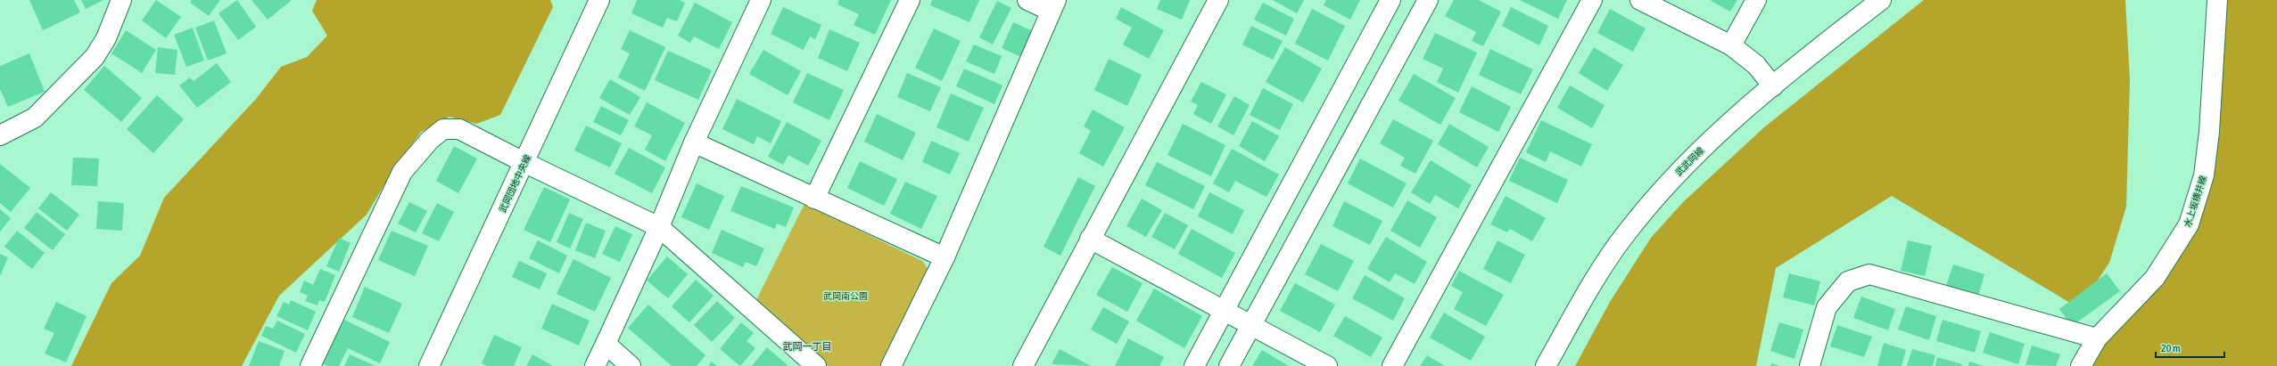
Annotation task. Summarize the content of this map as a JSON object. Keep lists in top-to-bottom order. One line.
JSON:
{"streets":{"street":["武武岡線","武岡団地中央線","水上坂横井線"]},"districts":["武岡一丁目"],"parks":["武岡南公園"],"scale_bar":"20 m"}
